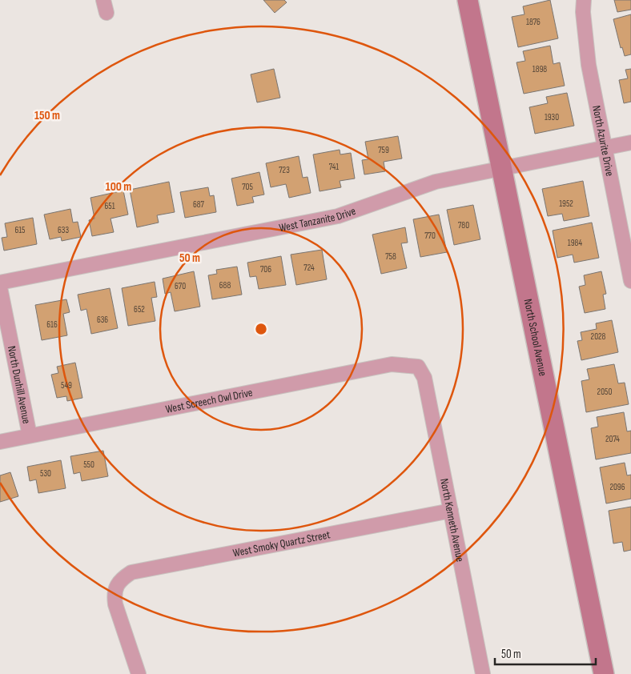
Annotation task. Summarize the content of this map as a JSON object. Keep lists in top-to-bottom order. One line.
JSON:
{"streets":{"street":["North Azurite Drive","West Tanzanite Drive","North School Avenue","North Dunhill Avenue","West Screech Owl Drive","North Kenneth Avenue","West Smoky Quartz Street"]},"crossings":[["North Azurite Drive","West Tanzanite Drive"],["West Tanzanite Drive","North School Avenue"],["North Dunhill Avenue","West Screech Owl Drive"],["West Screech Owl Drive","North Kenneth Avenue"],["North Kenneth Avenue","West Smoky Quartz Street"]],"house_numbers":["1876","1898","1930","759","741","723","705","1952","687","651","780","615","633","770","1984","758","724","706","688","670","652","636","616","2028","549","2050","2074","550","530","2096"],"scale_bar":"50 m","rings":["150 m","100 m","50 m"]}
